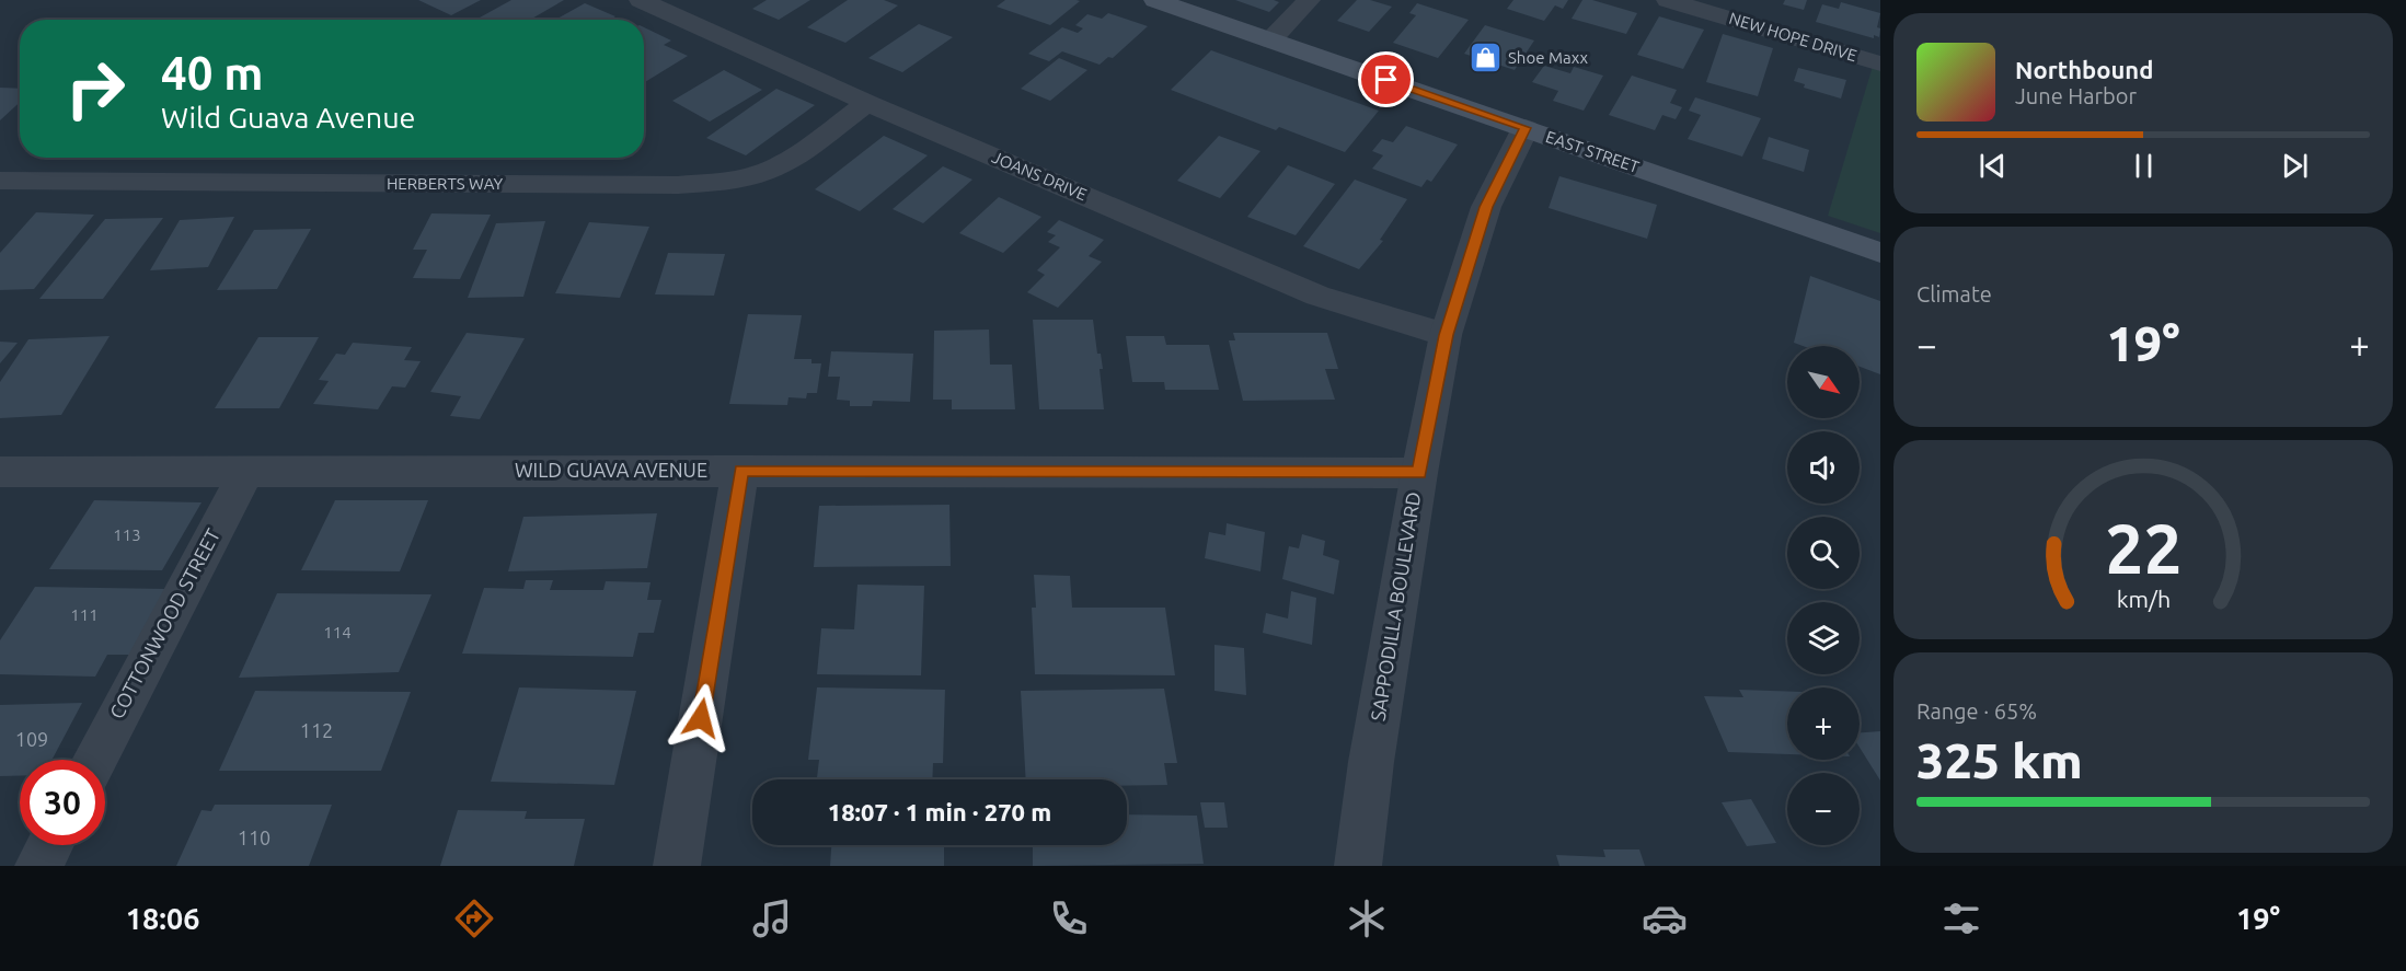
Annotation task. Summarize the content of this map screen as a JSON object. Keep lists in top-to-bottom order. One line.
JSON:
{"streets":{"main road":["EAST STREET"],"street":["NEW HOPE DRIVE","JOANS DRIVE","HERBERTS WAY","WILD GUAVA AVENUE","SAPPODILLA BOULEVARD","COTTONWOOD STREET"]},"crossings":[["EAST STREET","SAPPODILLA BOULEVARD"],["JOANS DRIVE","HERBERTS WAY"],["JOANS DRIVE","SAPPODILLA BOULEVARD"],["WILD GUAVA AVENUE","SAPPODILLA BOULEVARD"],["WILD GUAVA AVENUE","COTTONWOOD STREET"]],"places":{"shop":["Shoe Maxx"]},"house_numbers":["113","111","114","112","109","110"],"north":"bottom right","page":{"turn":["40 m","Wild Guava Avenue"],"song":["Northbound","June Harbor"],"tile":["Climate",["Range · 65%","325 km"]],"heat":["−","19°","+"],"map_buttons":["+","−"],"limit":"30","trip":"18:07 · 1 min · 270 m","tabs":["18:06","19°"],"gauge":["22","km/h"]}}
